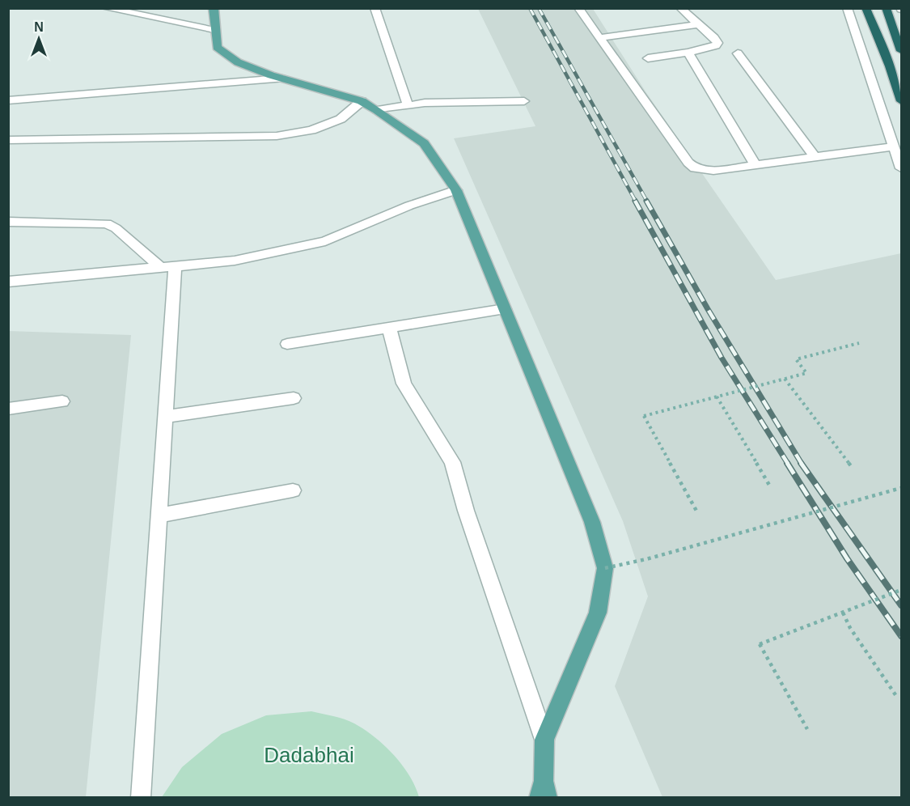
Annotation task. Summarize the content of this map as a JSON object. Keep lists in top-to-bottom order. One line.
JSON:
{"parks":["Dadabhai"],"north":"top"}
